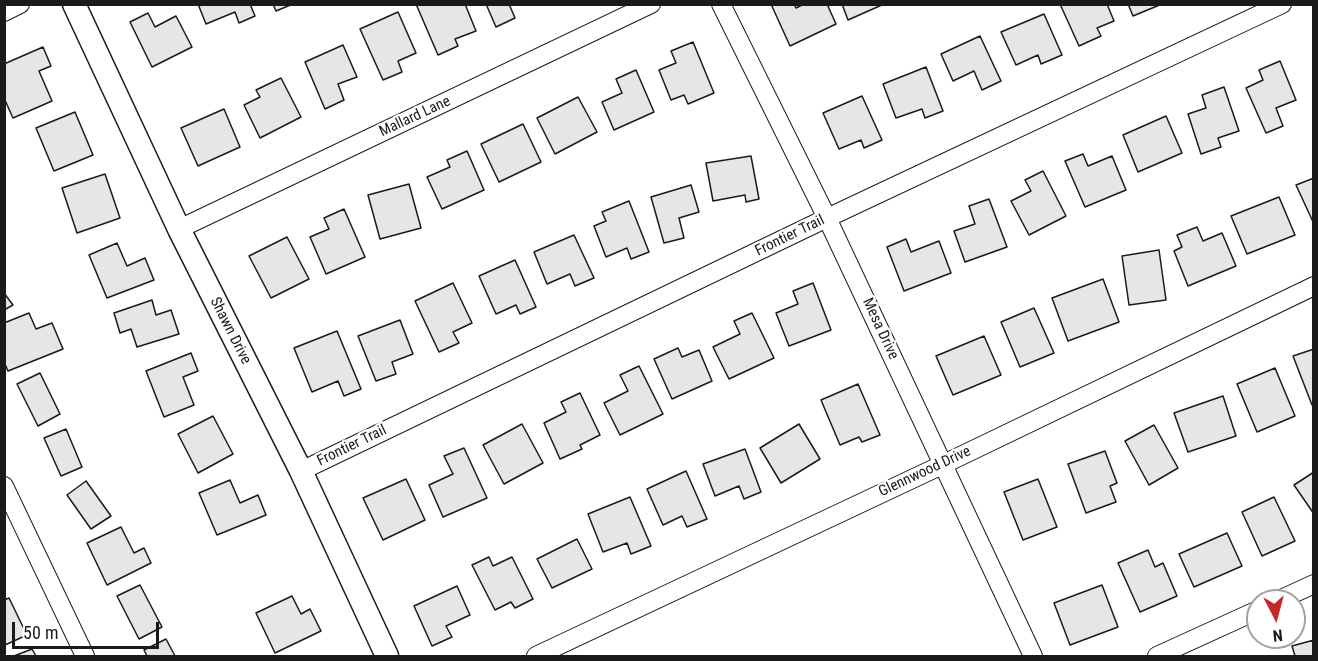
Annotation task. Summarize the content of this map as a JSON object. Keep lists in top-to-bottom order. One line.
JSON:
{"streets":{"street":["Mallard Lane","Frontier Trail","Mesa Drive","Shawn Drive","Glennwood Drive"]},"crossings":[["Mallard Lane","Shawn Drive"],["Frontier Trail","Mesa Drive"],["Frontier Trail","Shawn Drive"],["Mesa Drive","Glennwood Drive"]],"scale_bar":"50 m","north":"bottom"}
